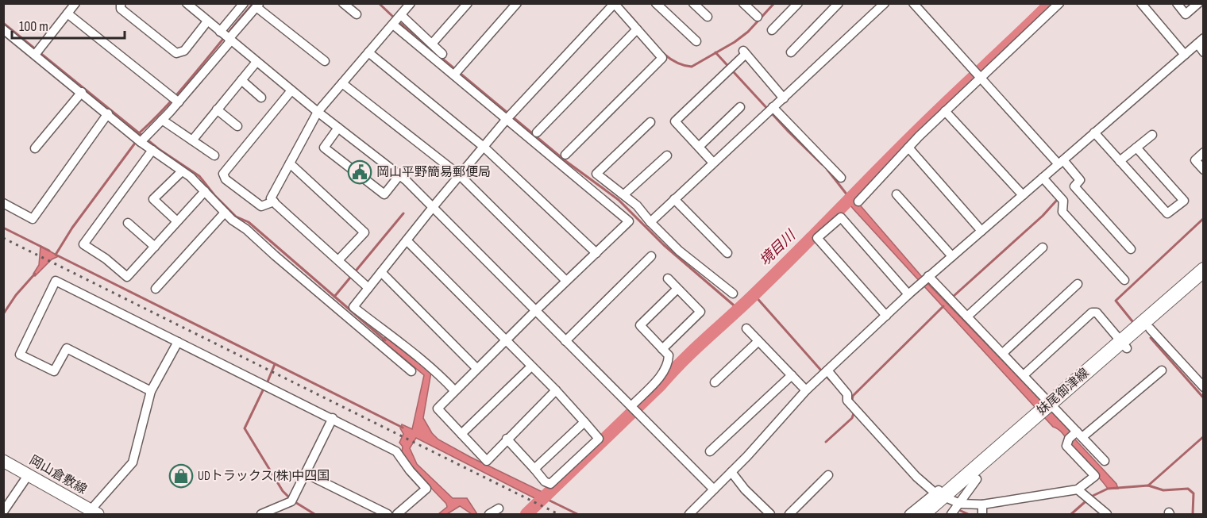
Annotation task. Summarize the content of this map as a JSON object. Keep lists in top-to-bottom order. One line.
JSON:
{"streets":{"main road":["妹尾御津線","岡山倉敷線"]},"water":["境目川"],"places":{"public building":["岡山平野簡易郵便局"],"shop":["UDトラックス(株)中四国"]},"scale_bar":"100 m"}
